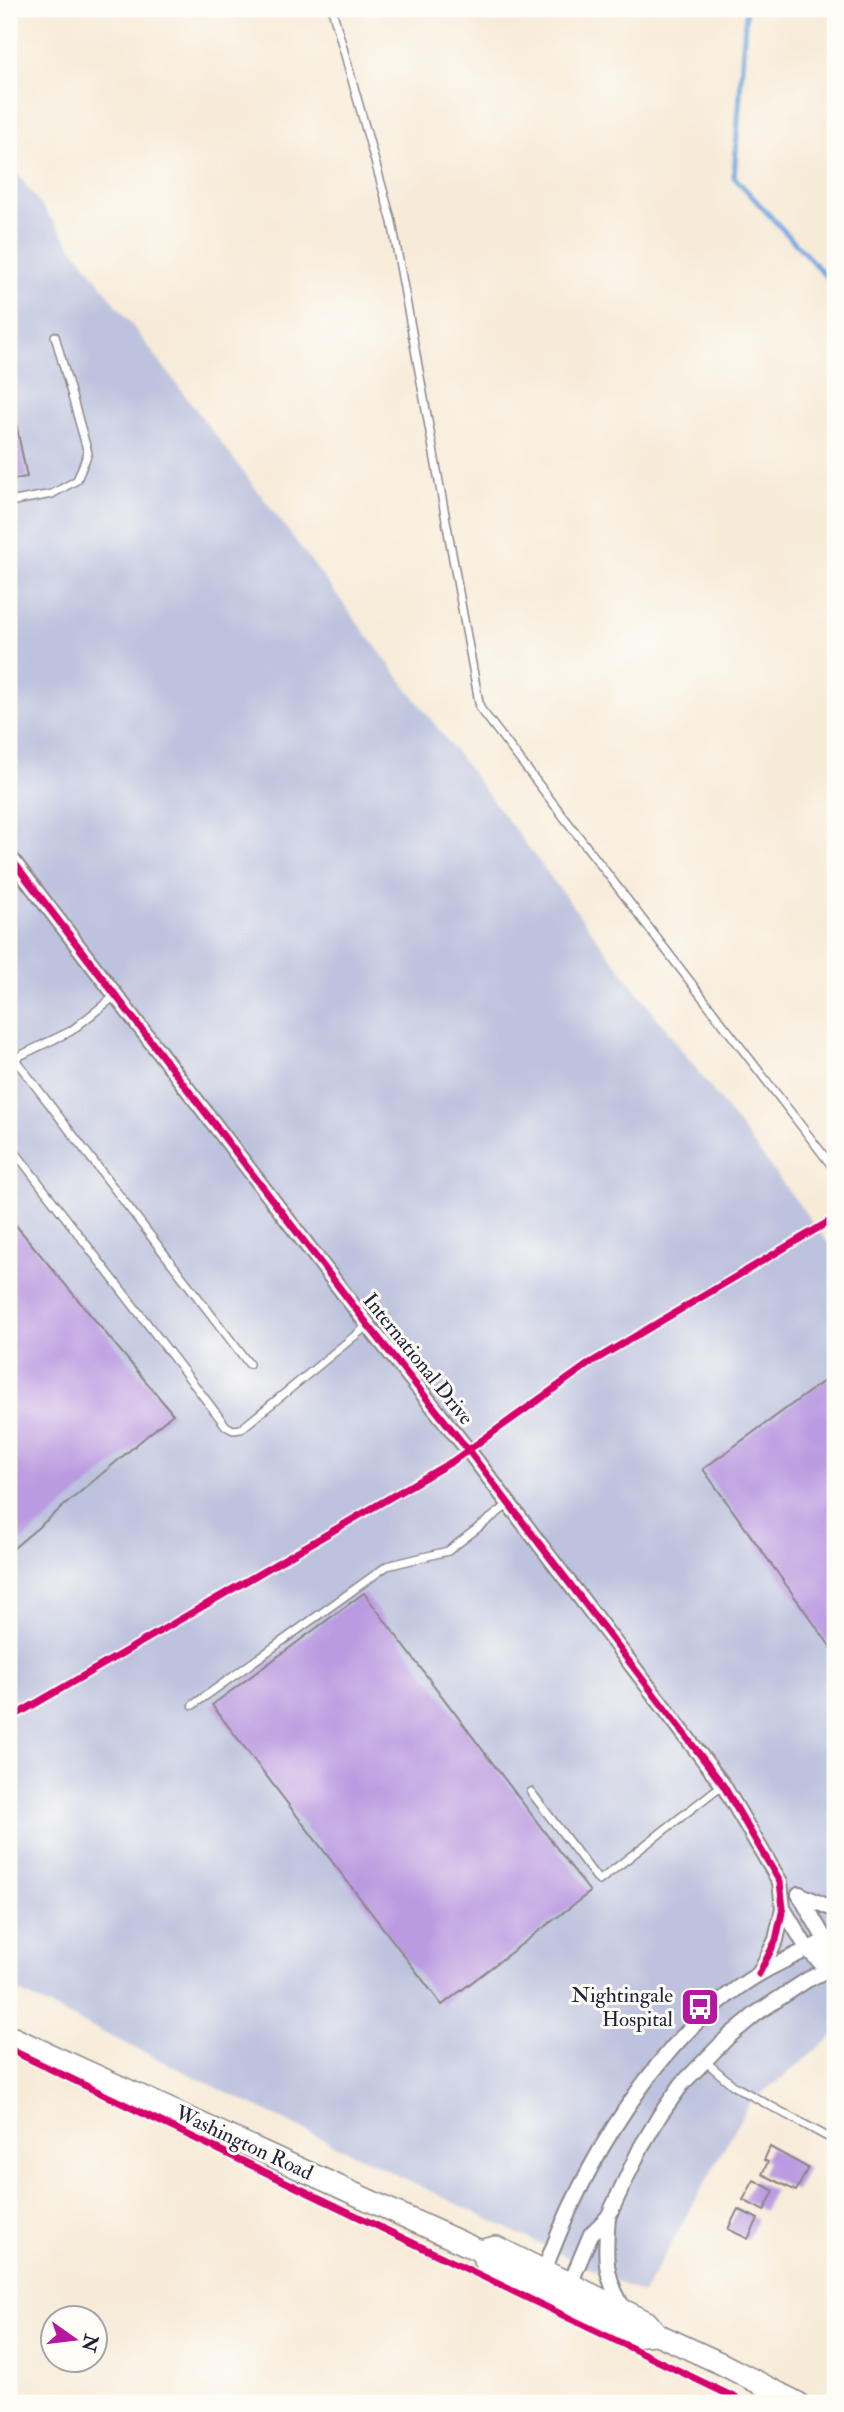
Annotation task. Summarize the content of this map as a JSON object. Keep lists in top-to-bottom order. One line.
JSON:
{"streets":{"main road":["Washington Road"],"street":["International Drive"]},"crossings":[["International Drive","Washington Road"]],"places":{"bus stop":["Nightingale Hospital"]},"north":"right"}
